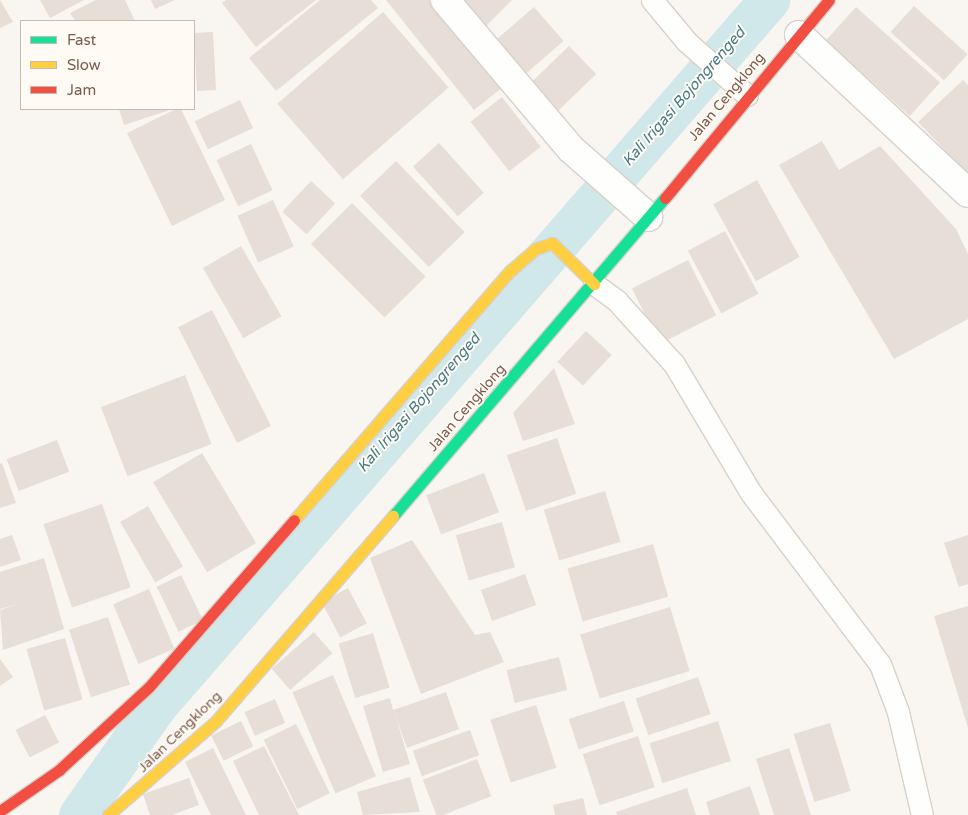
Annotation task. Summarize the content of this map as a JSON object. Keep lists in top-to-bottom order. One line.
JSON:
{"streets":{"main road":["Jalan Cengklong"]},"water":["Kali Irigasi Bojongrenged"],"legend":["Fast","Slow","Jam"]}
